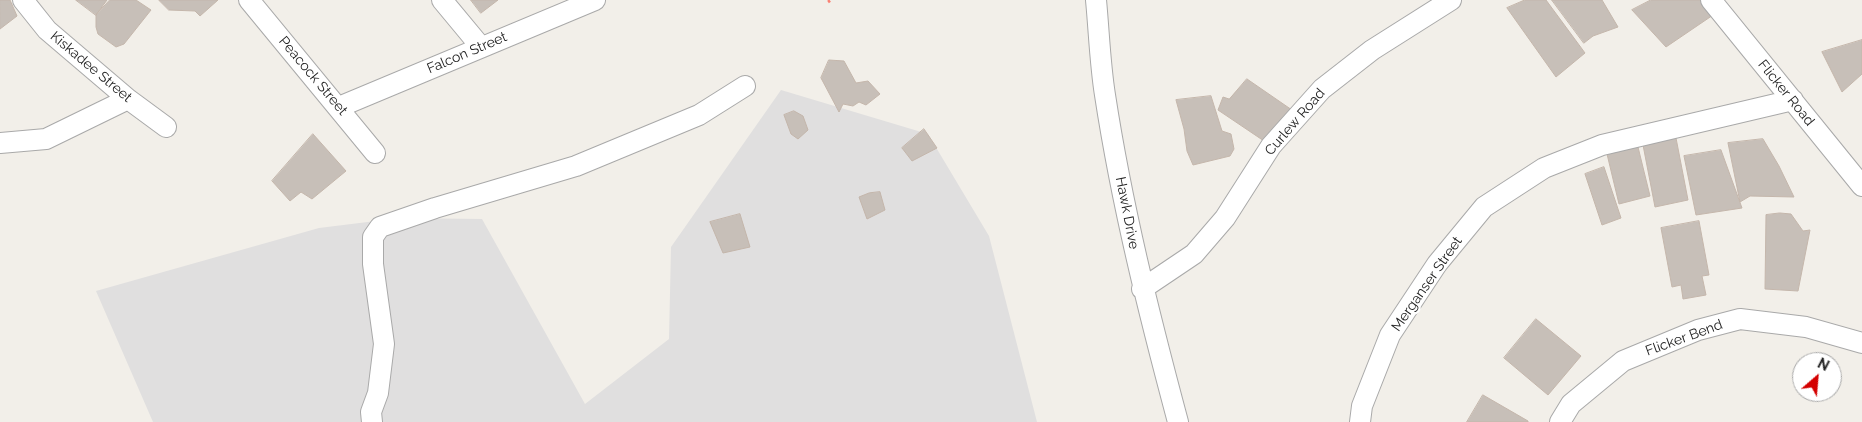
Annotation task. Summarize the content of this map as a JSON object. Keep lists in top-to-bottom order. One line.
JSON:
{"streets":{"street":["Falcon Street","Kiskadee Street","Peacock Street","Flicker Road","Curlew Road","Hawk Drive","Merganser Street","Flicker Bend"]},"crossings":[["Falcon Street","Peacock Street"],["Flicker Road","Merganser Street"],["Curlew Road","Hawk Drive"]],"north":"top right"}
